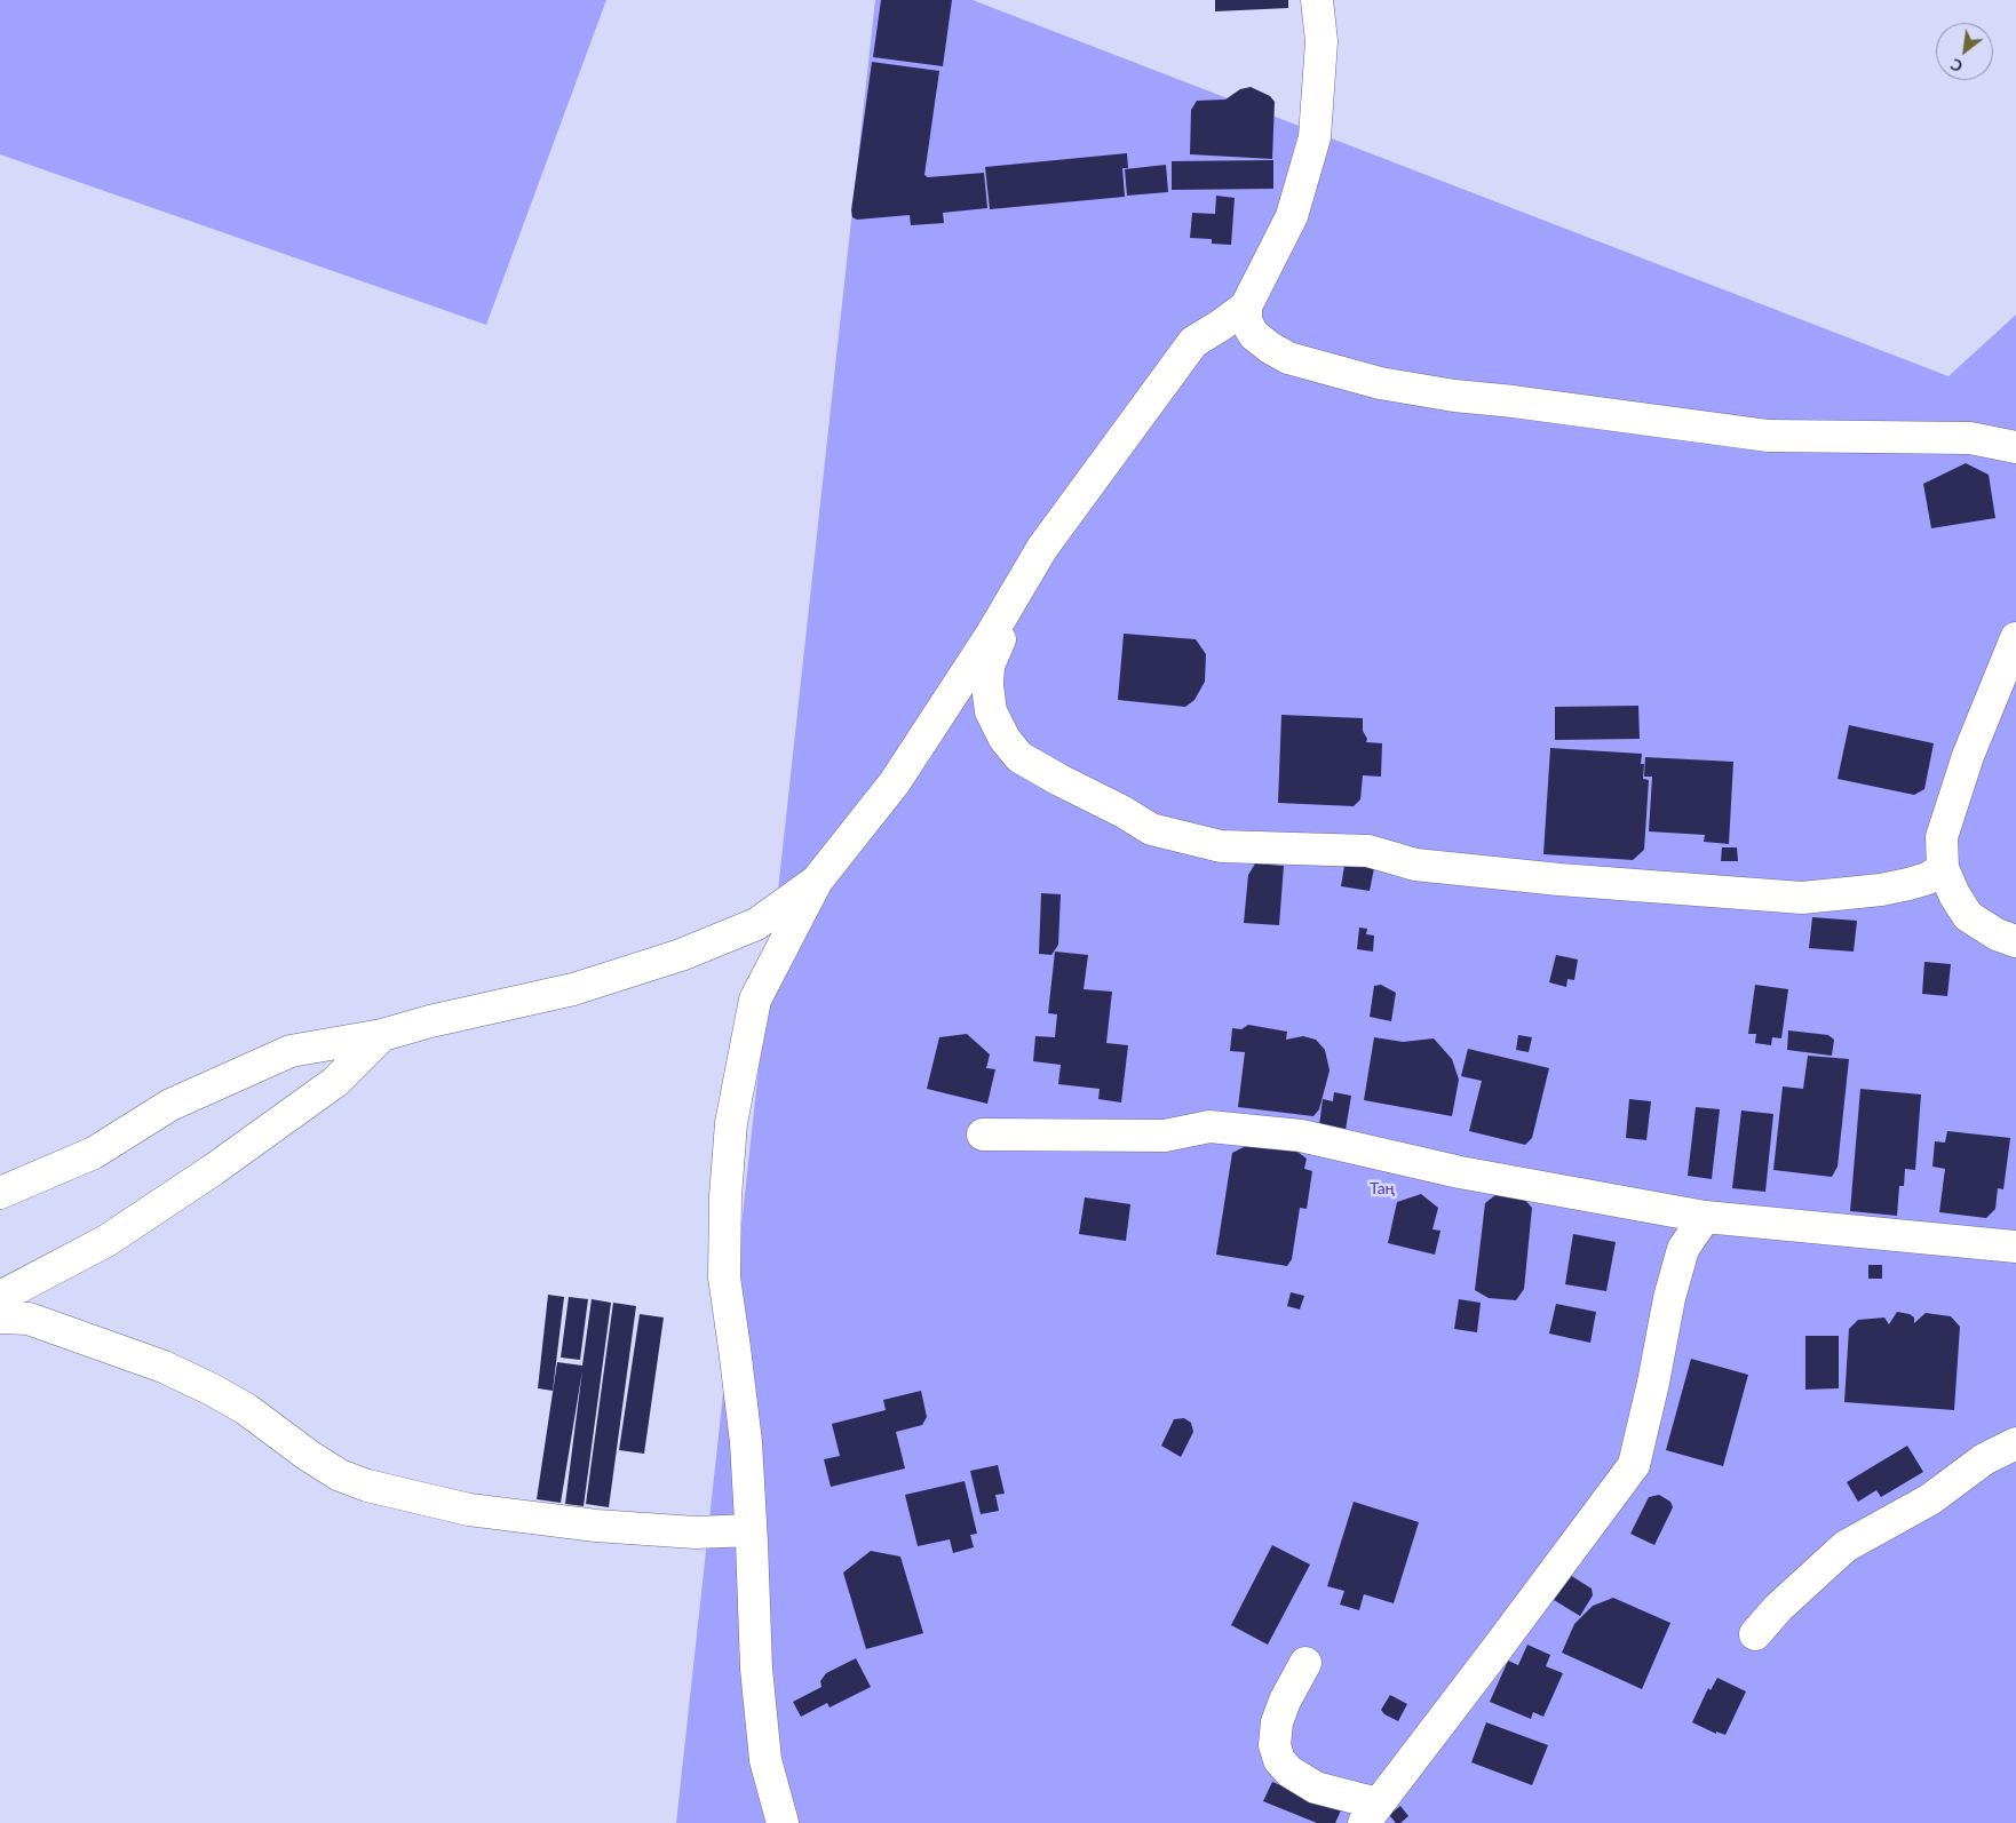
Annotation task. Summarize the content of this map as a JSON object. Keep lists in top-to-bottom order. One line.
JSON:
{"parks":["Таң"],"north":"bottom left"}
